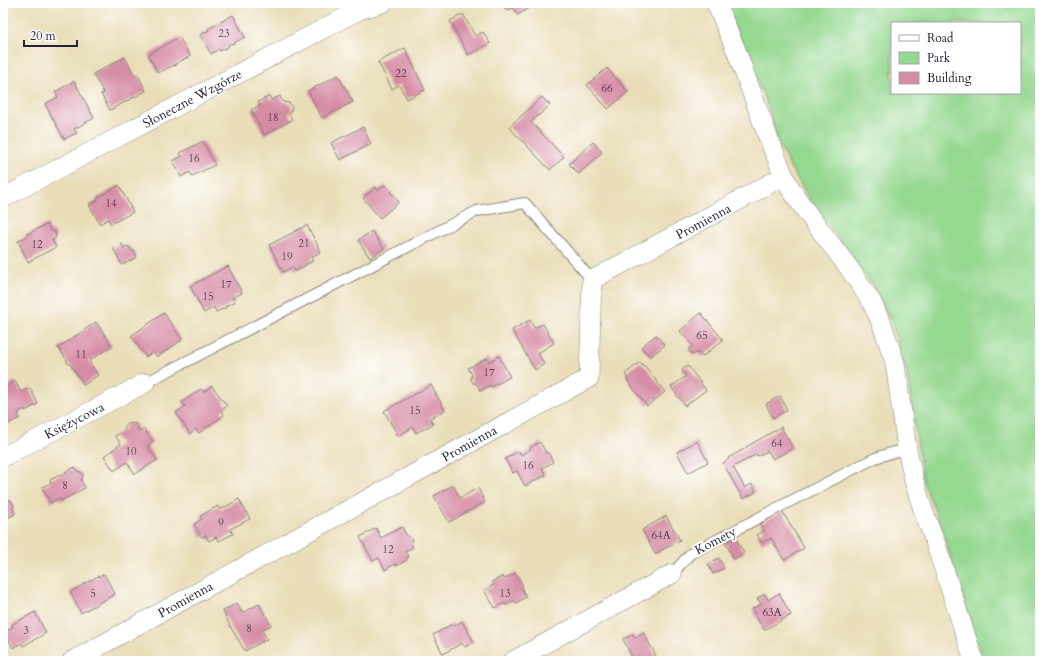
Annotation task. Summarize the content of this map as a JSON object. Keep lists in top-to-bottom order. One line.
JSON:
{"streets":{"street":["Słoneczne Wzgórze","Promienna","Księżycowa","Komety"]},"house_numbers":["23","22","66","18","16","14","21","12","19","17","15","65","11","17","15","64","10","16","8","9","64A","12","5","13","63A","8","3"],"legend":["Road","Park","Building"],"scale_bar":"20 m"}
